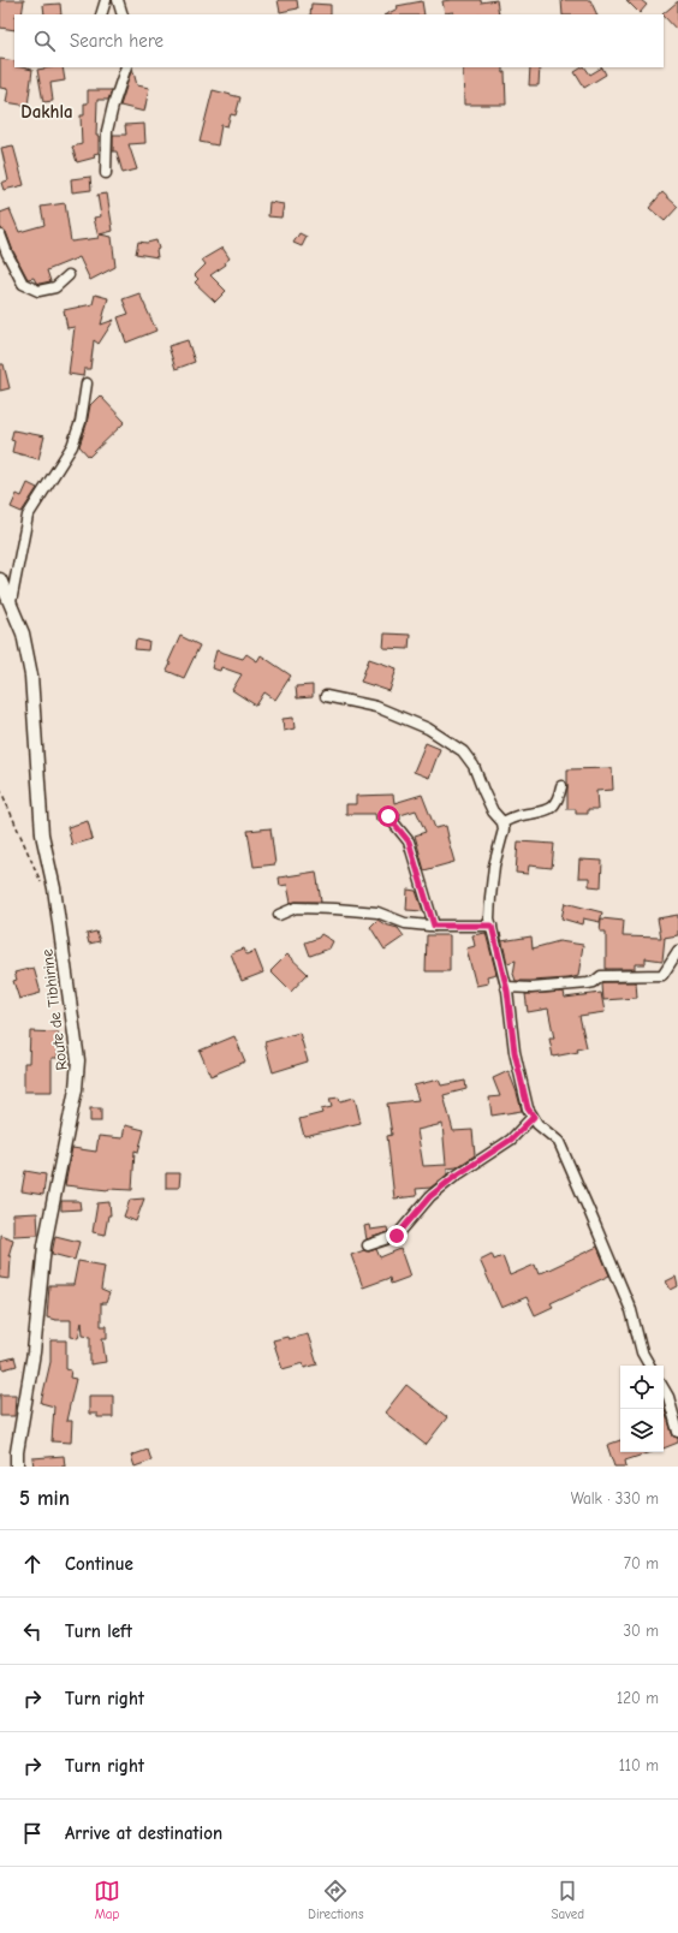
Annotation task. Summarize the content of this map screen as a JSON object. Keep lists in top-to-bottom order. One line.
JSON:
{"streets":{"street":["Route de Tibhirine"]},"districts":["Dakhla"],"page":{"search":"Search here","heading":["5 min","Walk · 330 m"],"list":[["Continue","70 m"],["Turn left","30 m"],["Turn right","120 m"],["Turn right","110 m"],"Arrive at destination"],"nav":["Map","Directions","Saved"]}}
